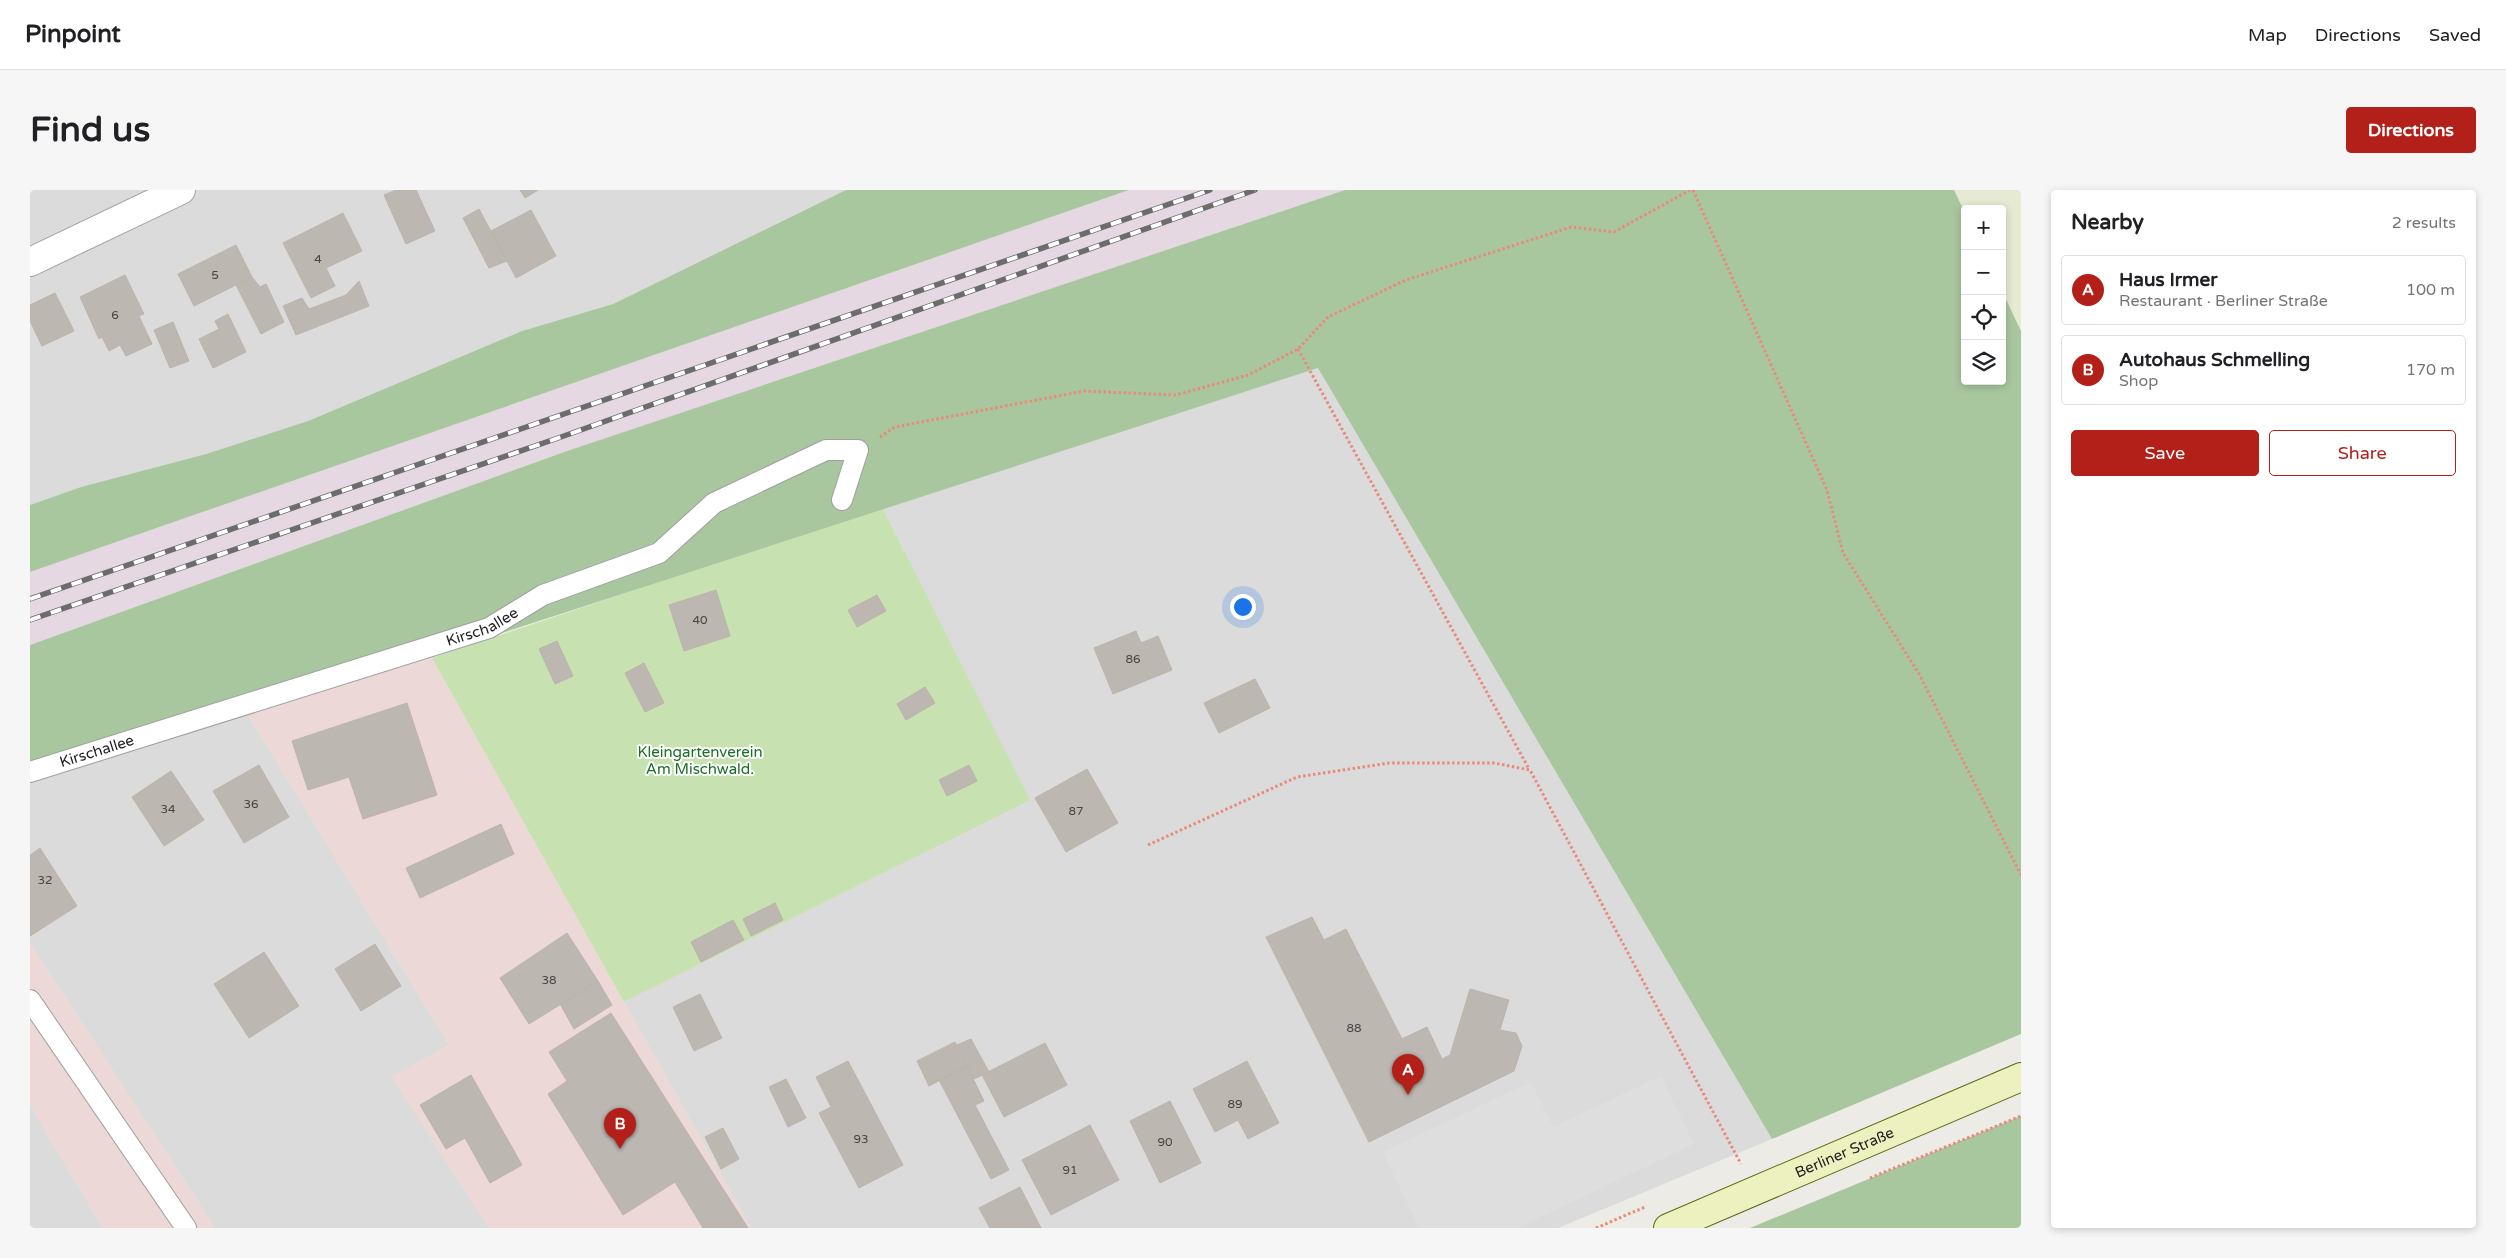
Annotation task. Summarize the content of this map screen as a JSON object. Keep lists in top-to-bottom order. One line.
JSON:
{"streets":{"main road":["Berliner Straße"],"lane":["Kirschallee"]},"parks":["Kleingartenverein Am Mischwald."],"house_numbers":["4","5","6","40","86","36","34","87","32","38","88","89","93","90","91"],"page":{"header":"Pinpoint","nav":["Map","Directions","Saved"],"buttons":["Directions",["Save","Share"]],"title":"Find us","heading":["Nearby","2 results"],"map_buttons":["+","−"],"list":[{"mark":"A","name":"Haus Irmer","note":"Restaurant · Berliner Straße","value":"100 m"},{"mark":"B","name":"Autohaus Schmelling","note":"Shop","value":"170 m"}],"pins":["A","B"]}}
